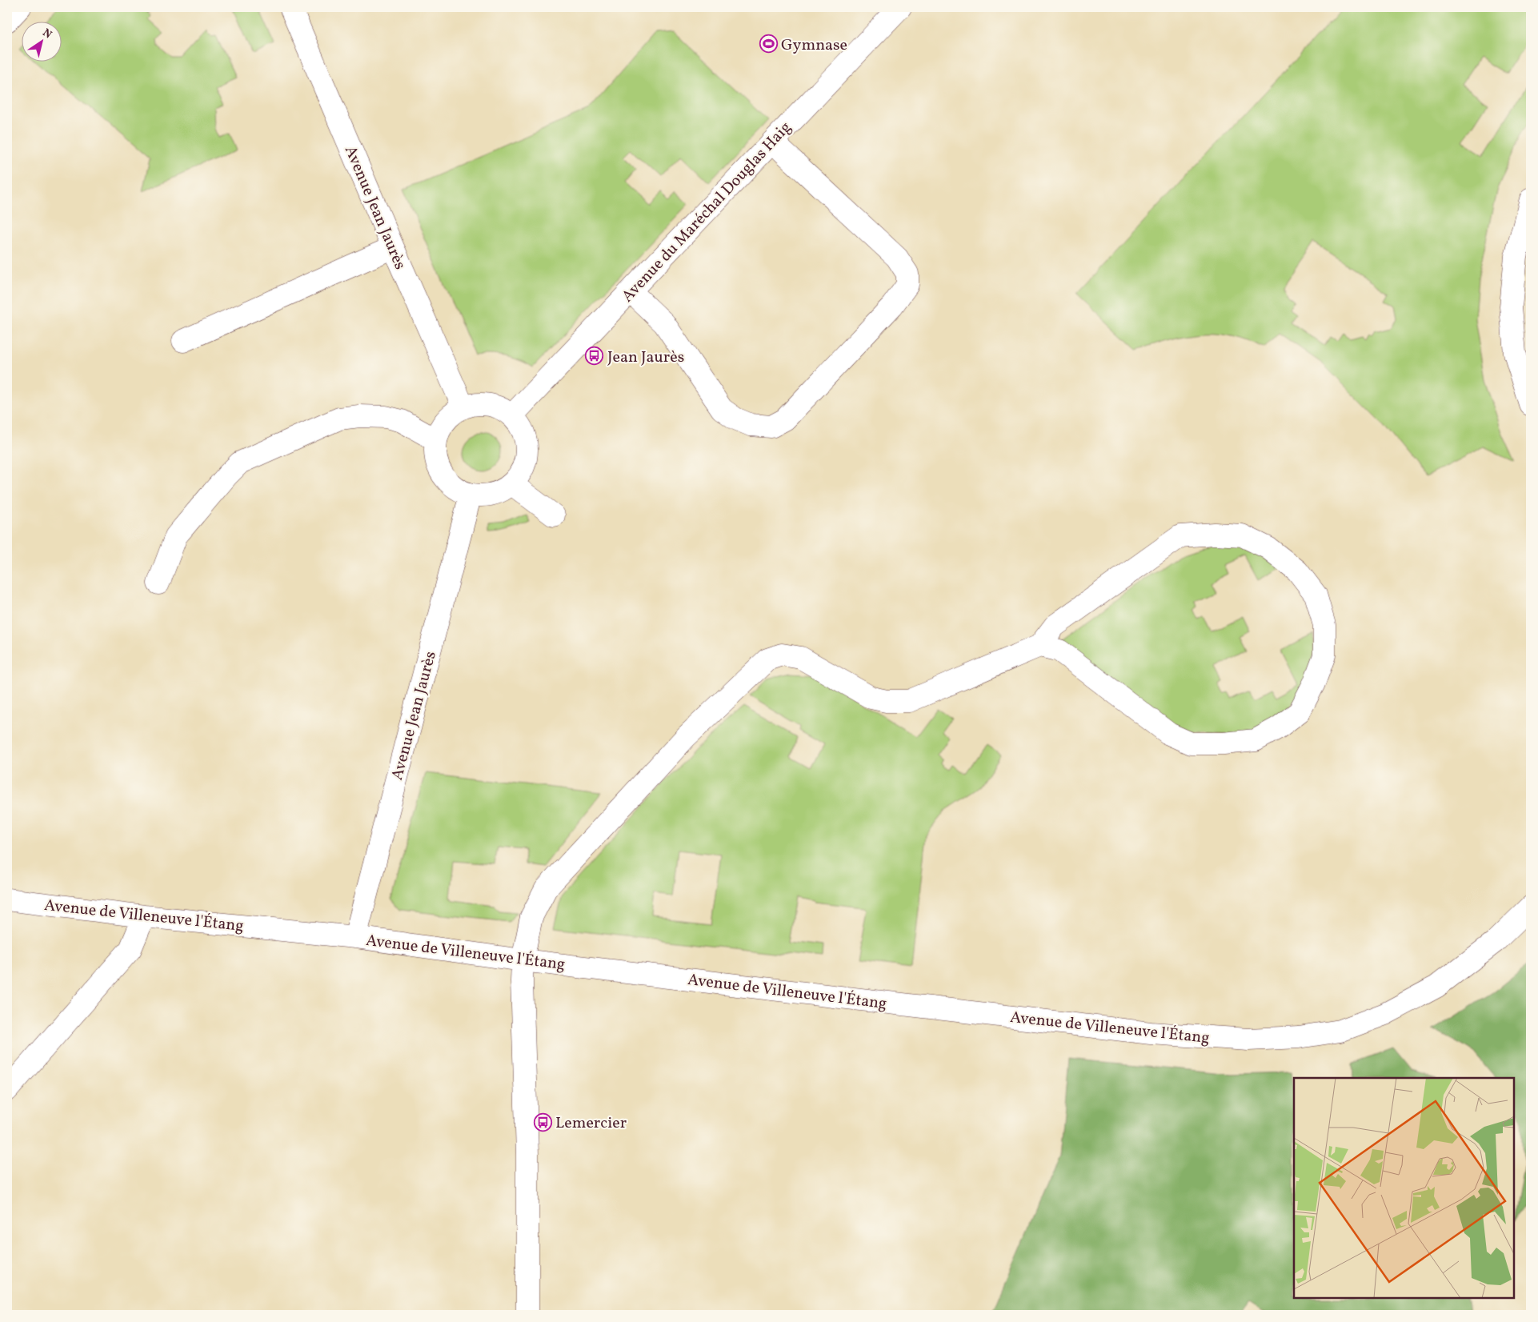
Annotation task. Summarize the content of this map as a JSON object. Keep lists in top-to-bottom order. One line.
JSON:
{"streets":{"street":["Avenue Jean Jaurès","Avenue du Maréchal Douglas Haig","Avenue de Villeneuve l'Étang"]},"crossings":[["Avenue Jean Jaurès","Avenue du Maréchal Douglas Haig"],["Avenue Jean Jaurès","Avenue de Villeneuve l'Étang"]],"places":{"sports":["Gymnase"],"bus stop":["Jean Jaurès","Lemercier"]},"north":"top right"}
